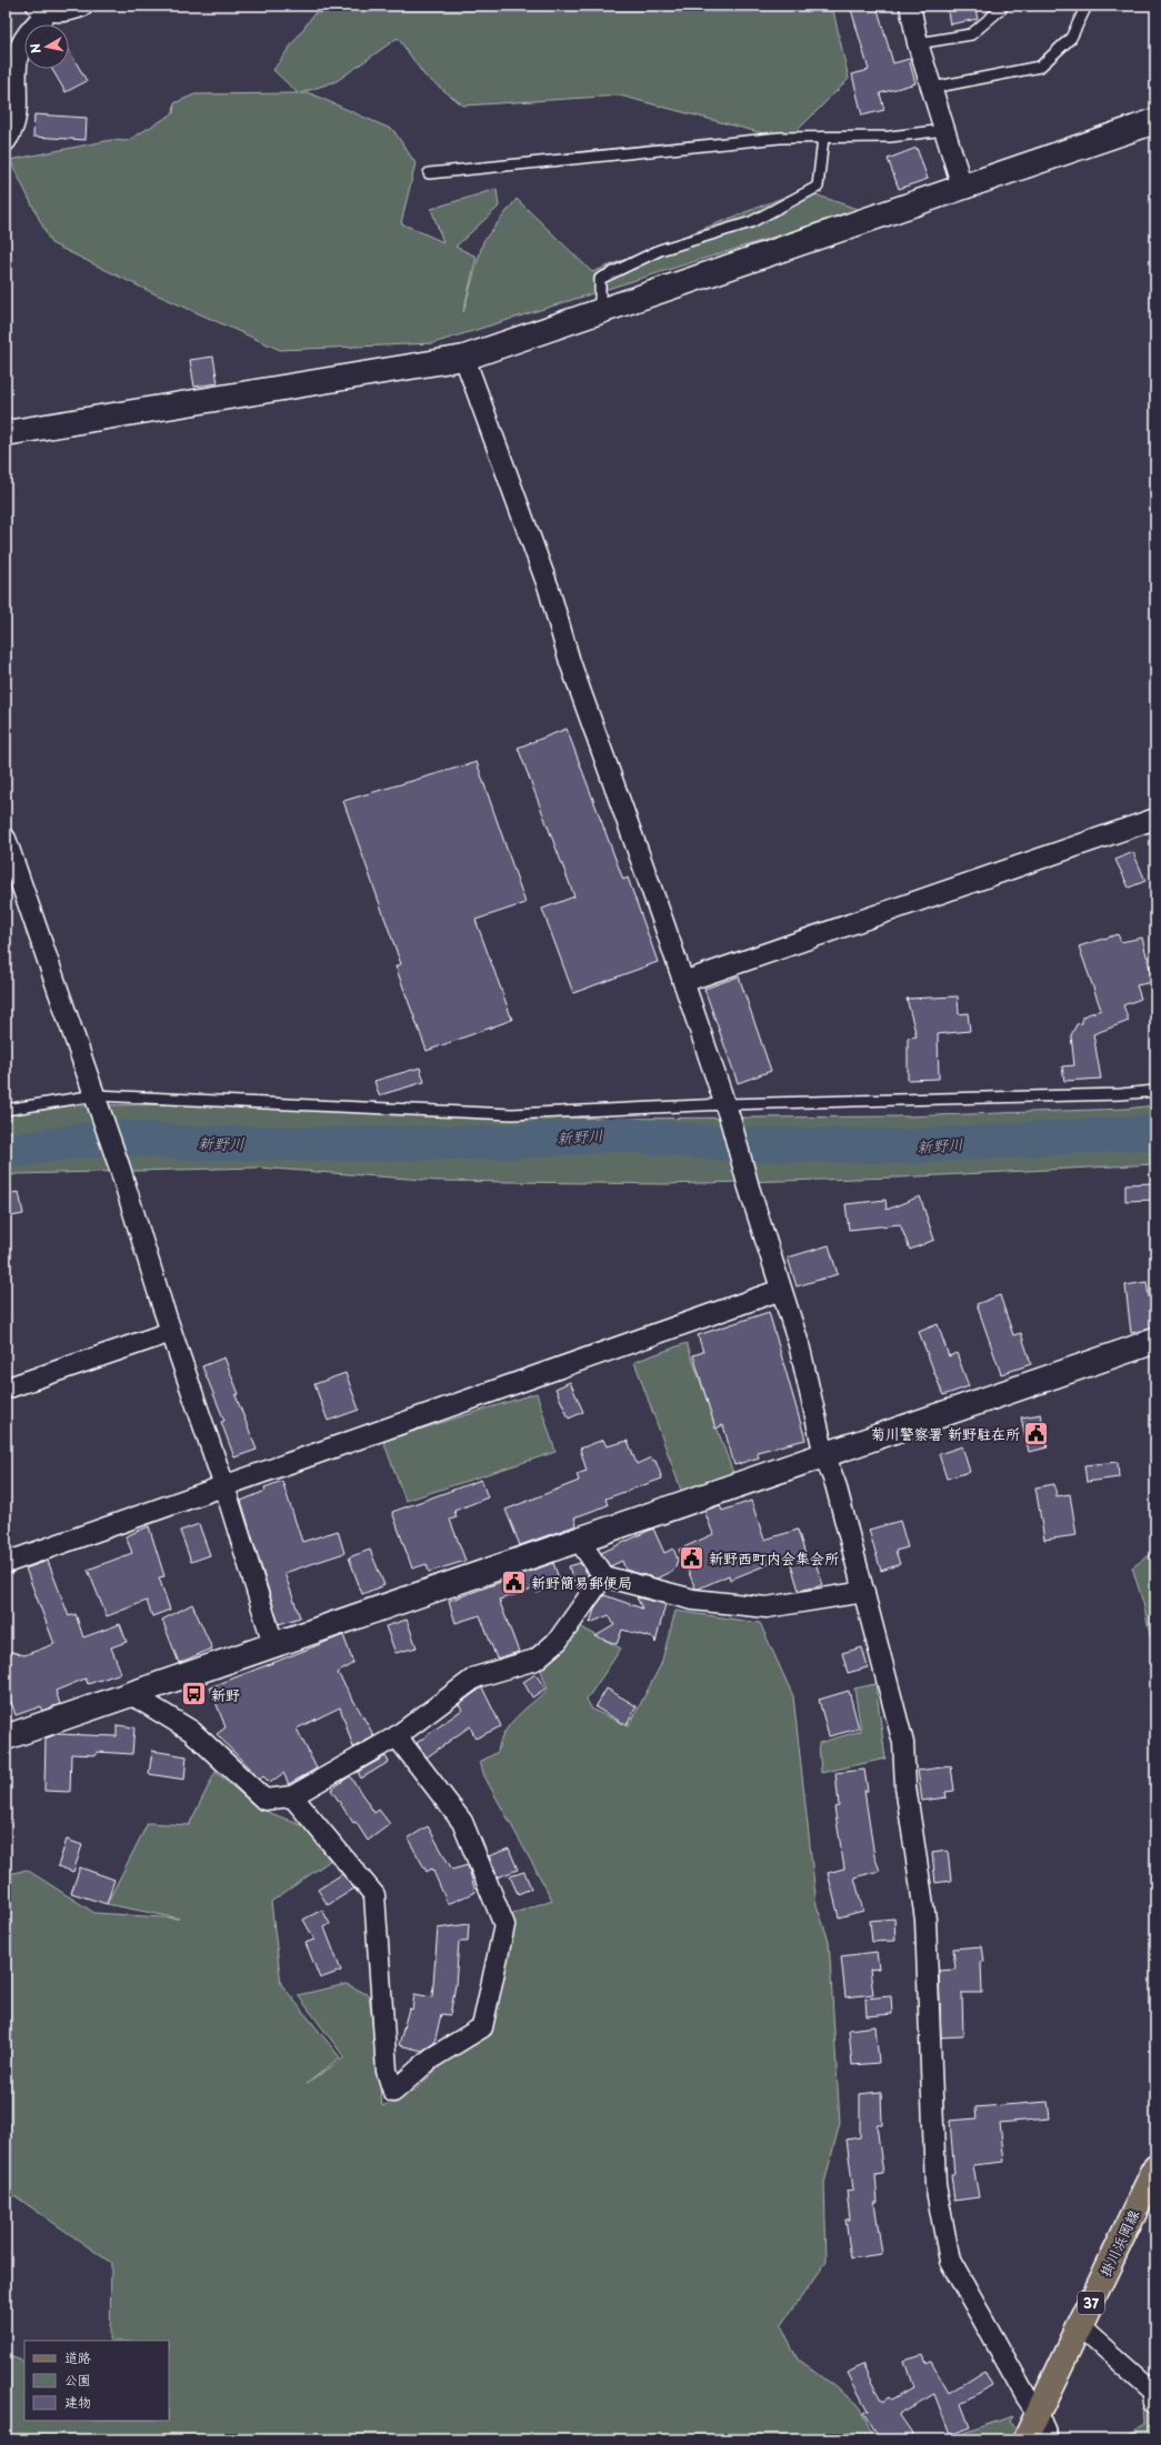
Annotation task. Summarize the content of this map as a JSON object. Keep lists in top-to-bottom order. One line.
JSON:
{"streets":{"main road":["掛川浜岡線","37"]},"water":["新野川"],"places":{"public building":["菊川警察署 新野駐在所","新野西町内会集会所","新野簡易郵便局"],"bus stop":["新野"]},"legend":["道路","公園","建物"],"north":"left"}
